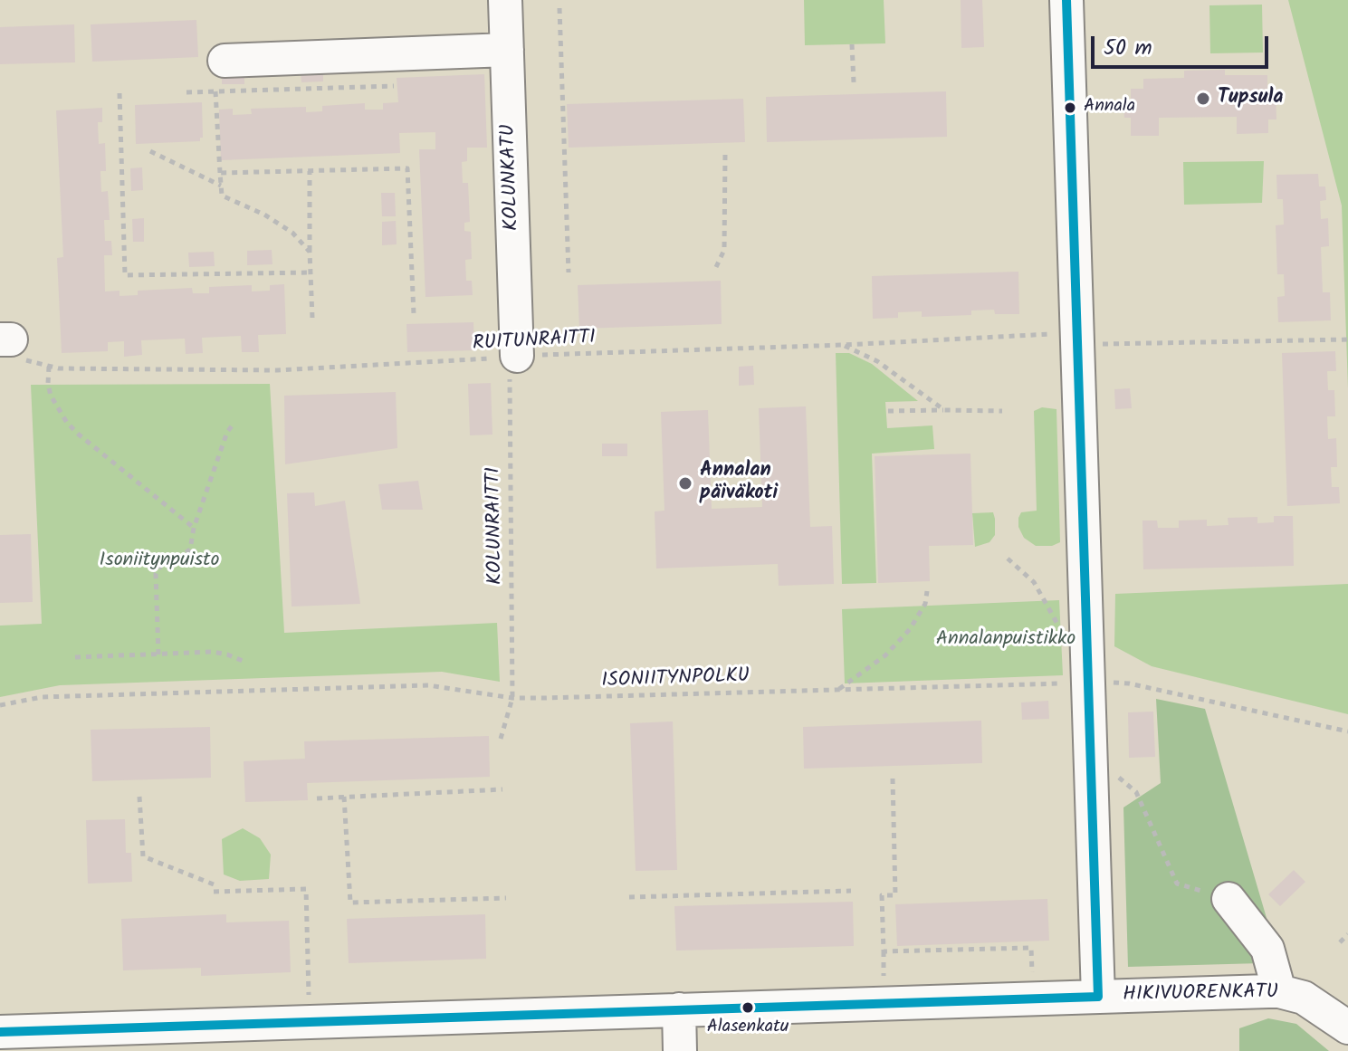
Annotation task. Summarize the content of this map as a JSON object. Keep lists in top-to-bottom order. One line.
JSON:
{"streets":{"street":["KOLUNKATU","HIKIVUORENKATU"],"path":["RUITUNRAITTI","KOLUNRAITTI","ISONIITYNPOLKU"]},"crossings":[["KOLUNKATU","RUITUNRAITTI"],["KOLUNKATU","KOLUNRAITTI"],["RUITUNRAITTI","KOLUNRAITTI"],["KOLUNRAITTI","ISONIITYNPOLKU"]],"parks":["Isoniitynpuisto","Annalanpuistikko"],"places":["Tupsula","Annala","Annalan päiväkoti","Alasenkatu"],"scale_bar":"50 m"}
